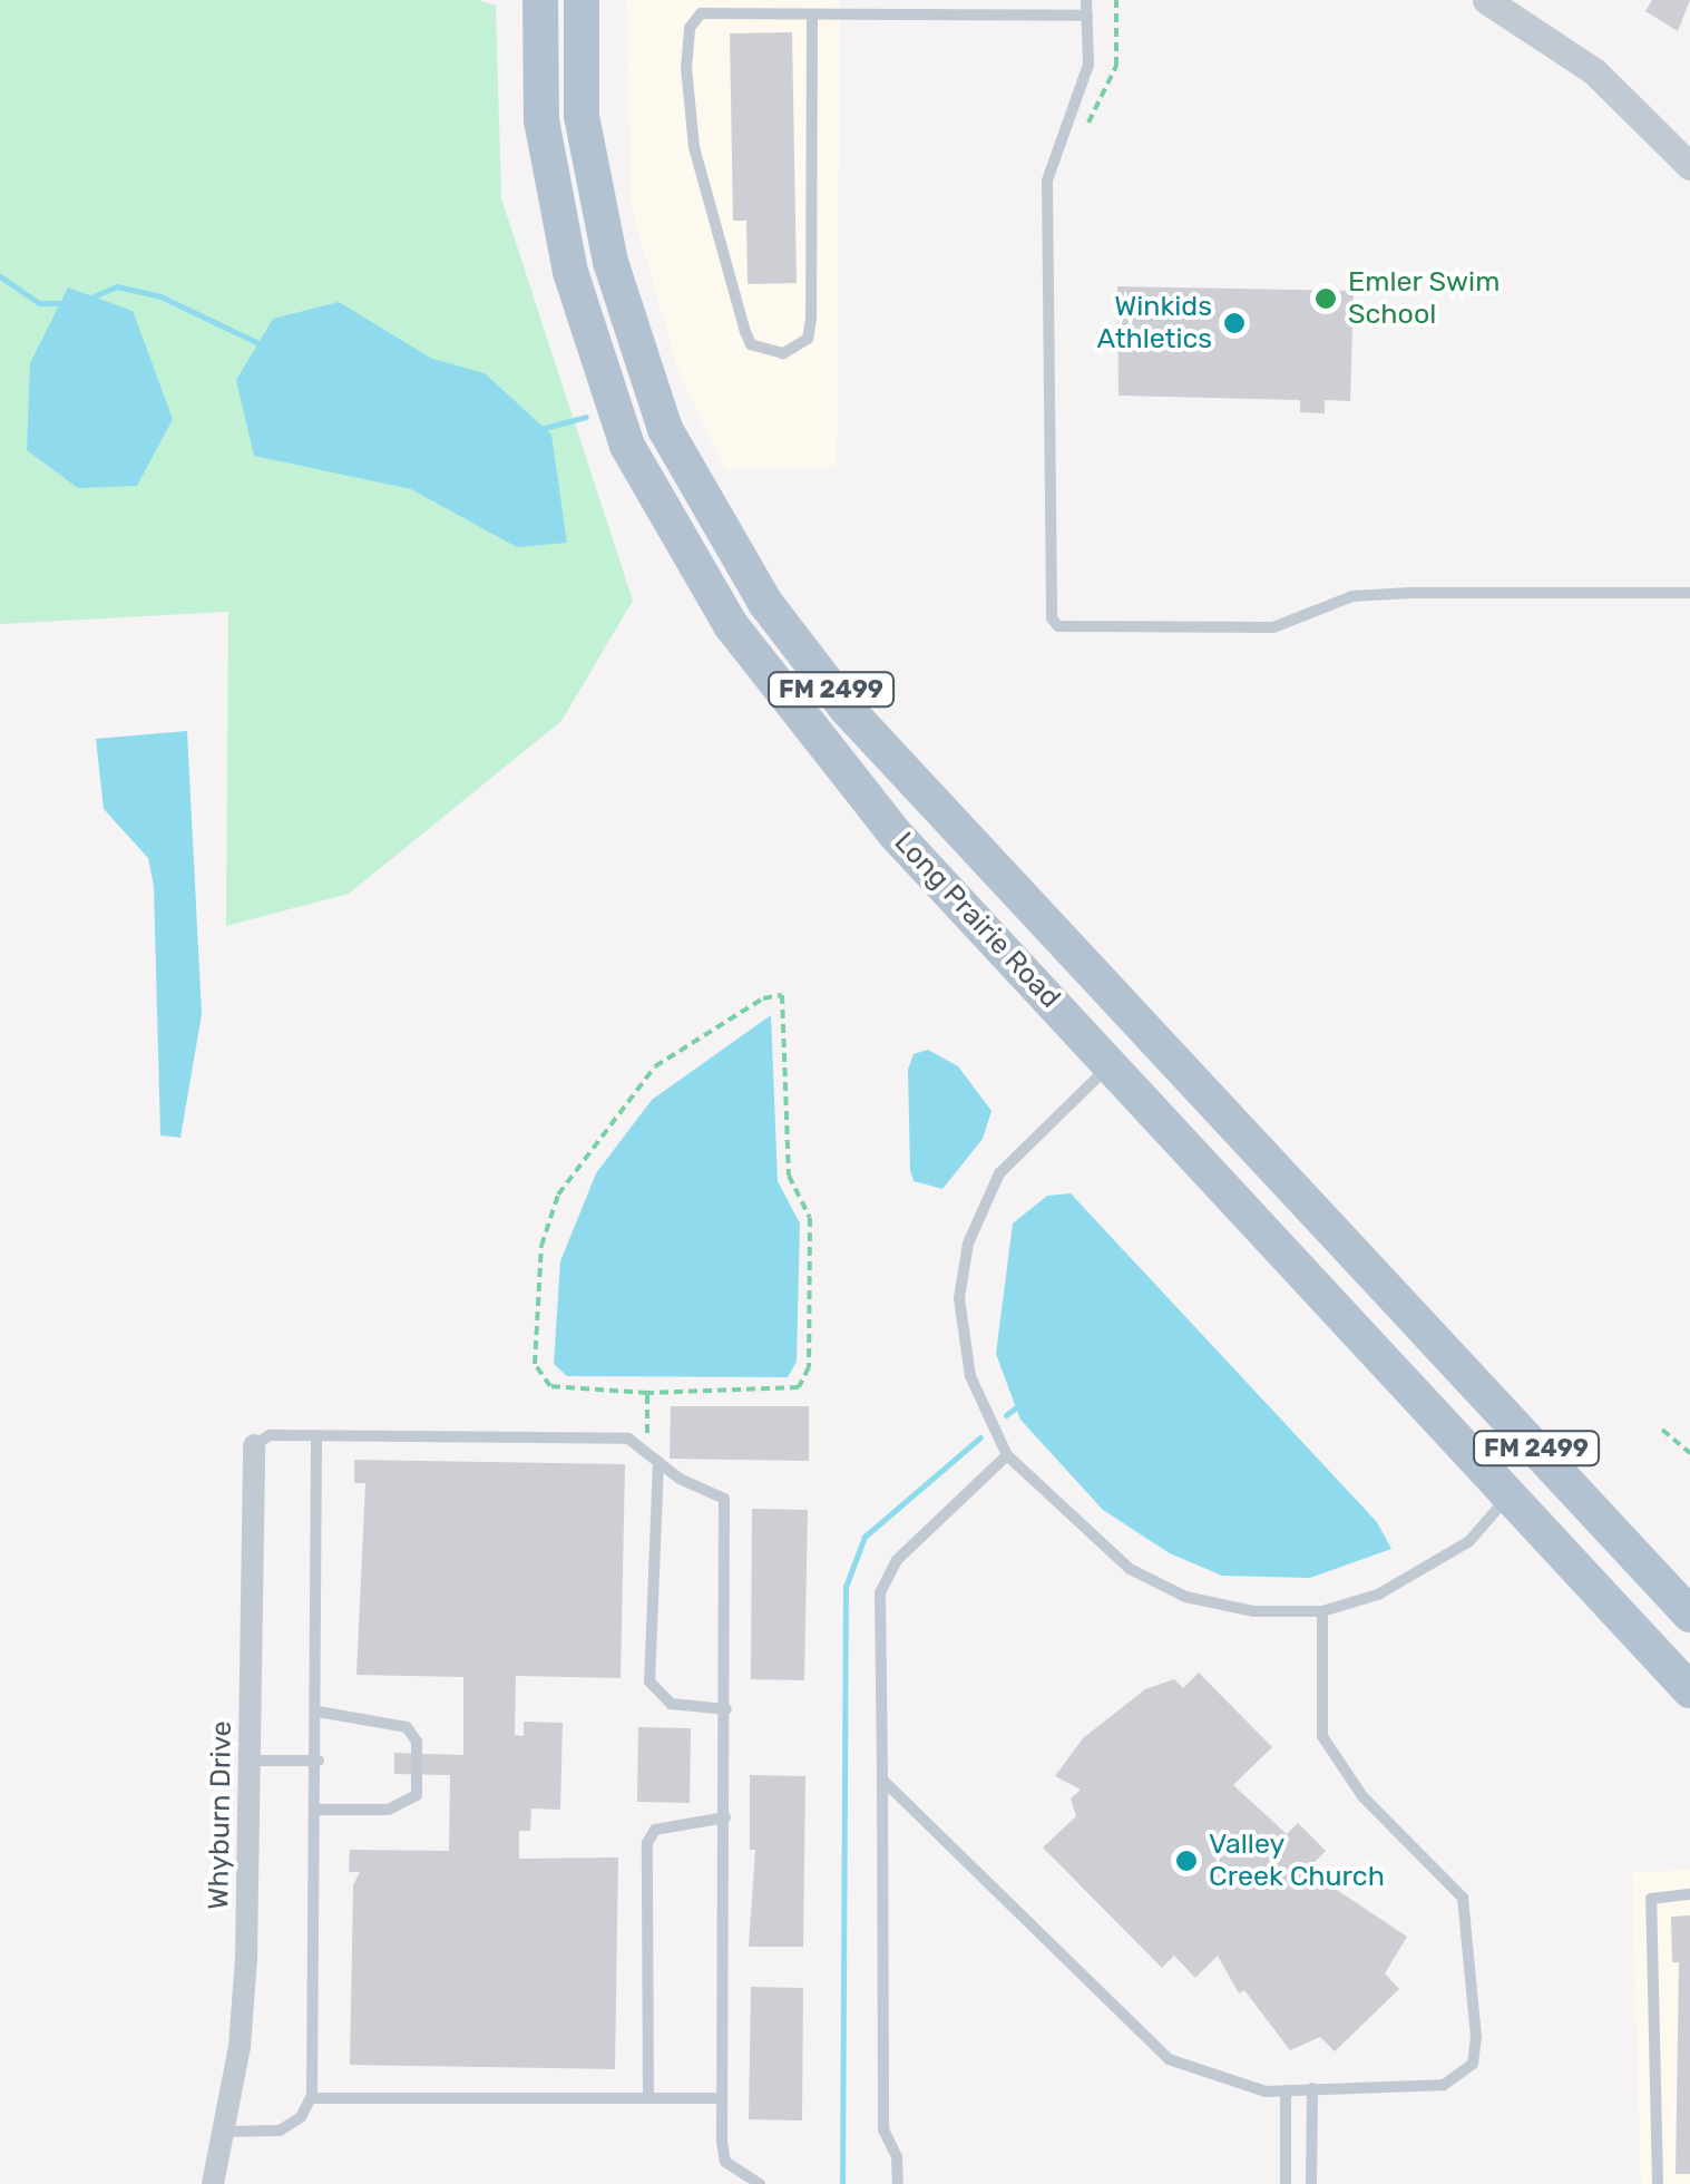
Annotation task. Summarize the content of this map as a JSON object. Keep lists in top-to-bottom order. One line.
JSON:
{"streets":{"main road":["FM 2499","Long Prairie Road"],"street":["Whyburn Drive"]},"places":["Emler Swim School","Winkids Athletics","Valley Creek Church"]}
